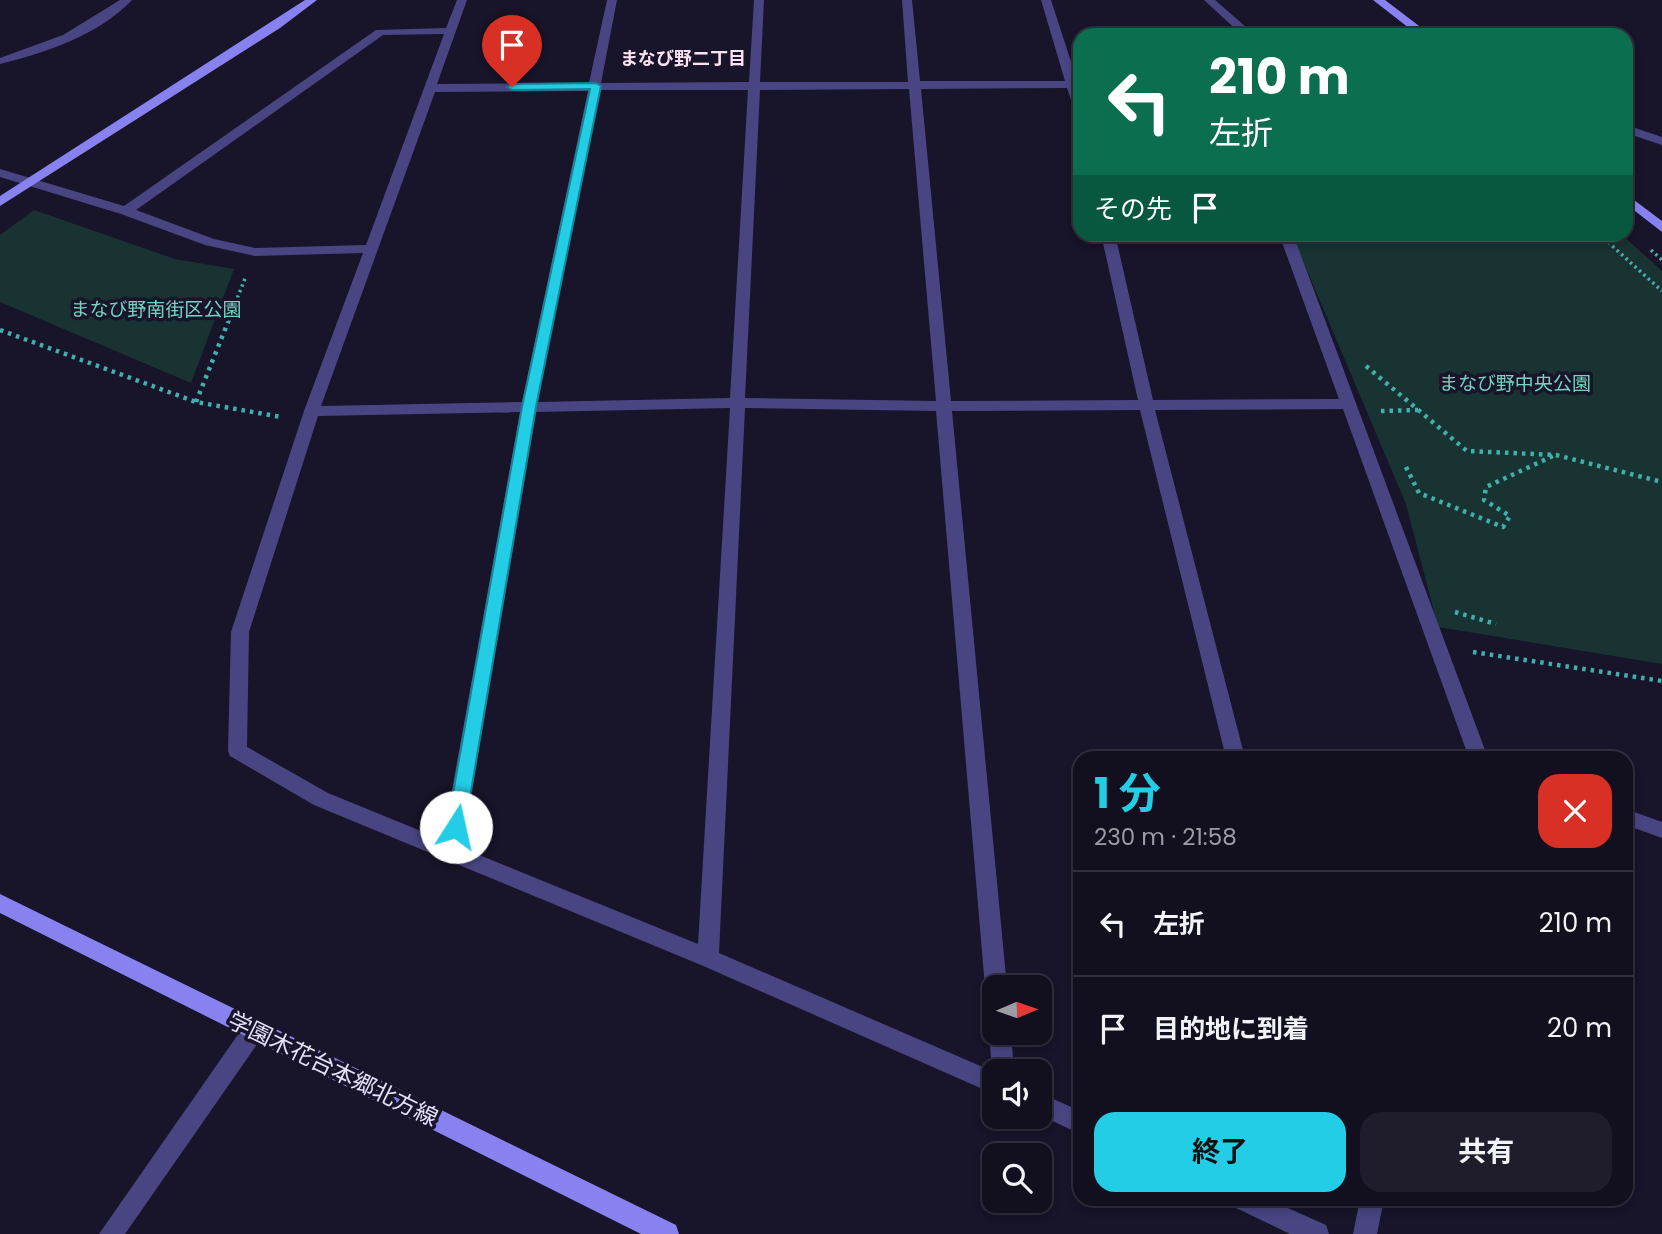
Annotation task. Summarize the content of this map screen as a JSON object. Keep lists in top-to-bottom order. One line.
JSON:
{"streets":{"street":["学園木花台本郷北方線"]},"districts":["まなび野二丁目"],"parks":["まなび野南街区公園","まなび野中央公園"],"north":"right","page":{"turn":["210 m","左折"],"then":"その先","heading":["1 分","230 m · 21:58"],"list":[{"name":"左折","value":"210 m"},{"name":"目的地に到着","value":"20 m"}],"buttons":["終了","共有"]}}
